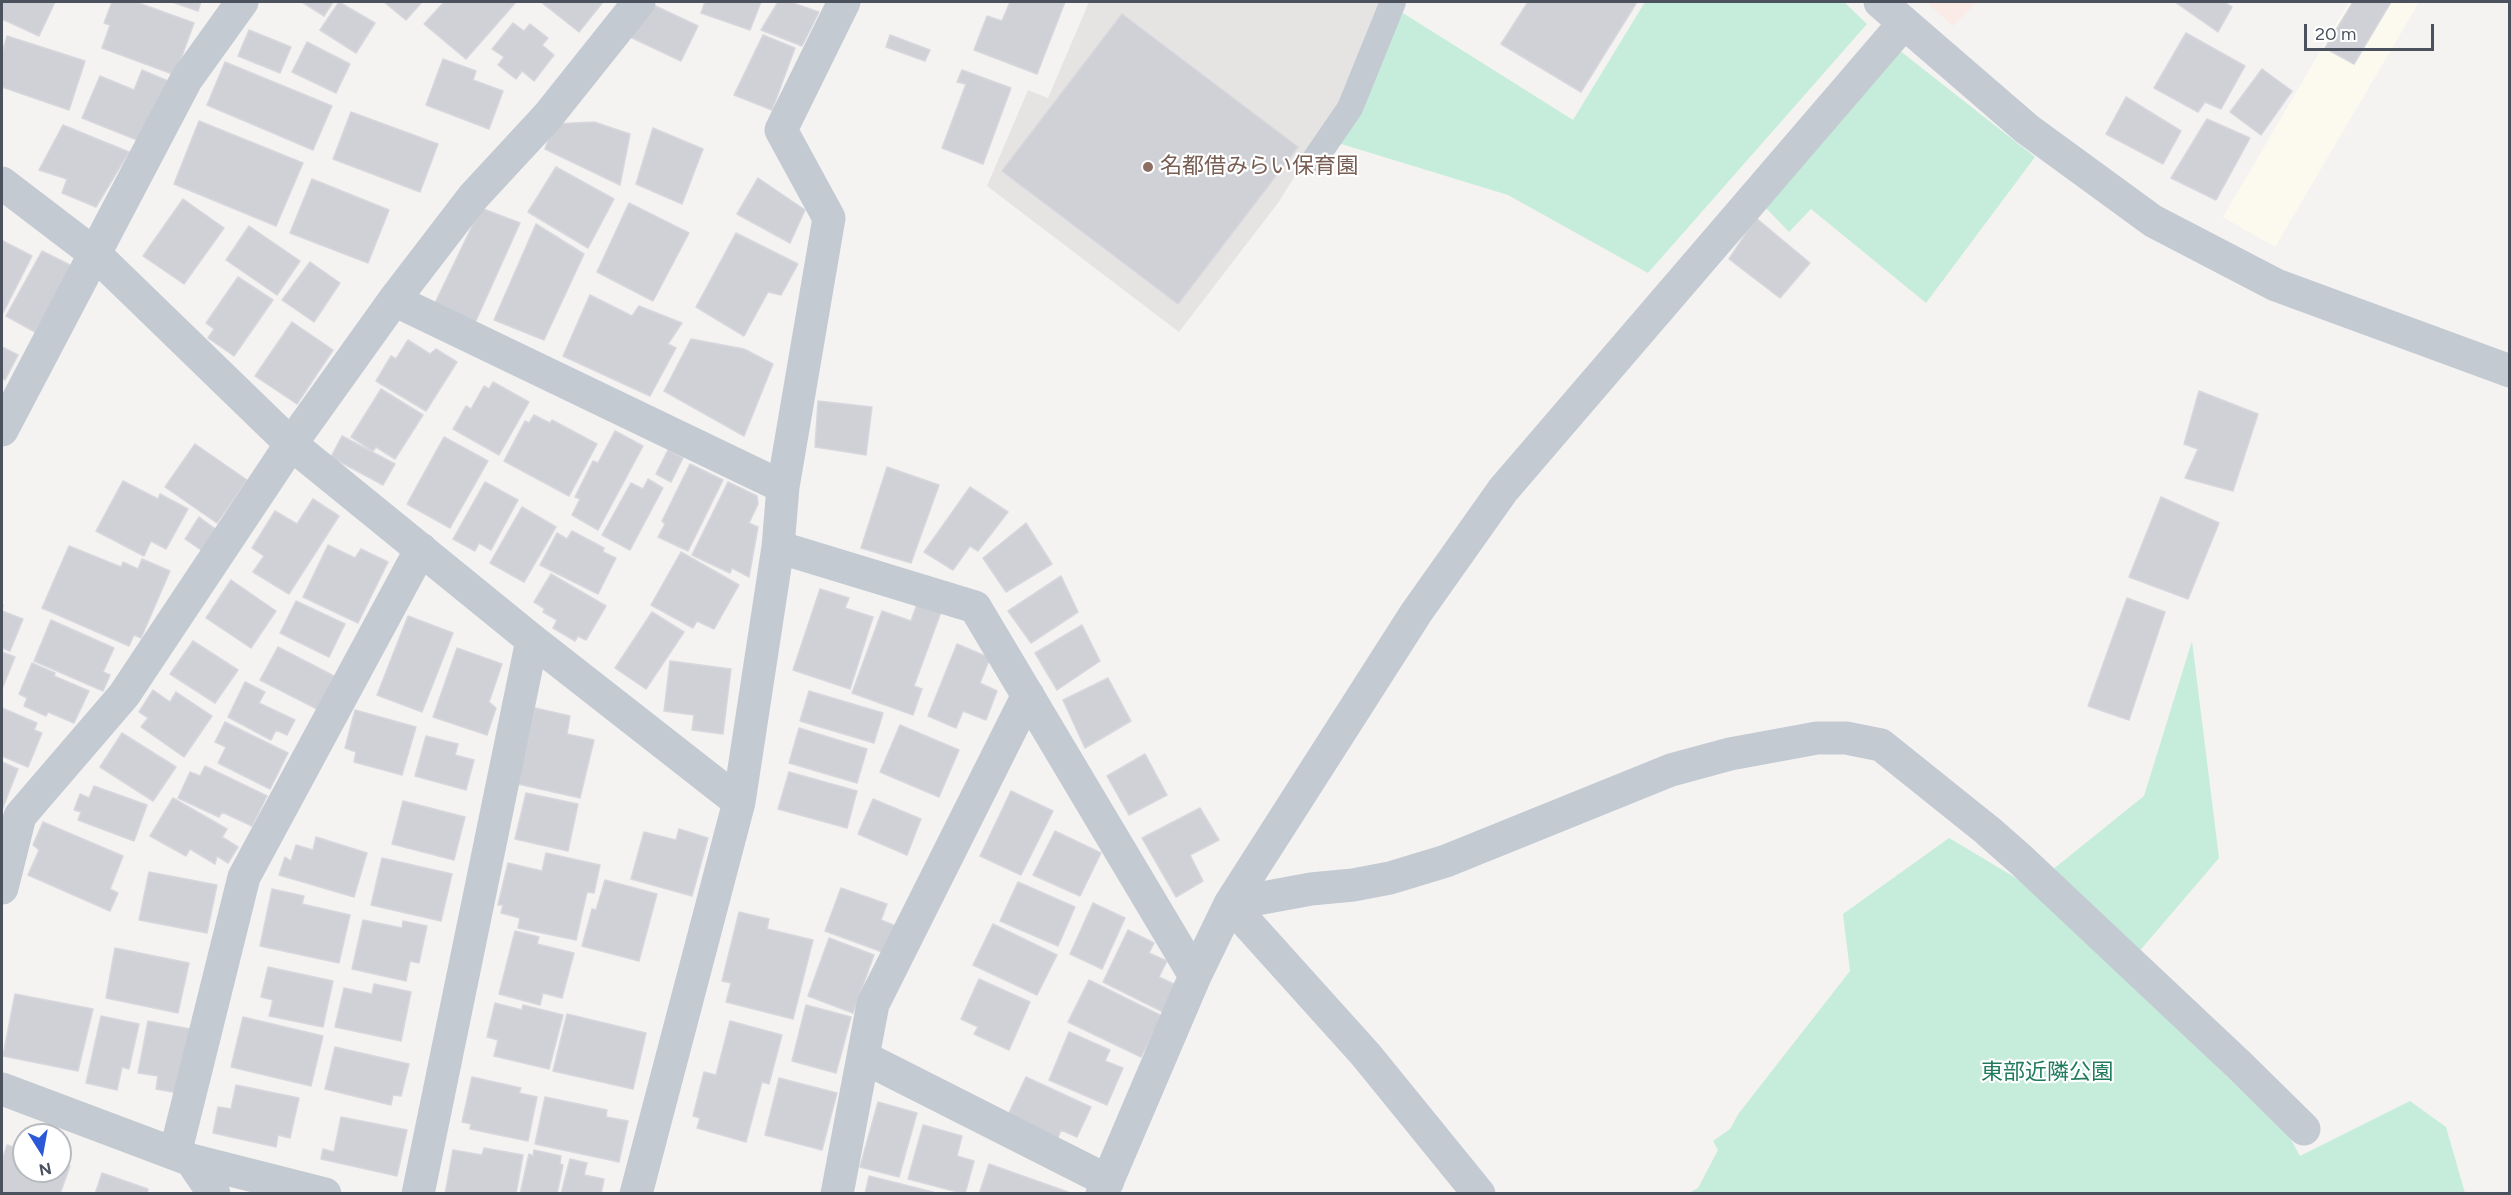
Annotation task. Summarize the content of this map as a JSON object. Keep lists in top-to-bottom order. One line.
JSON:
{"parks":["東部近隣公園"],"places":["名都借みらい保育園"],"scale_bar":"20 m","north":"bottom"}
